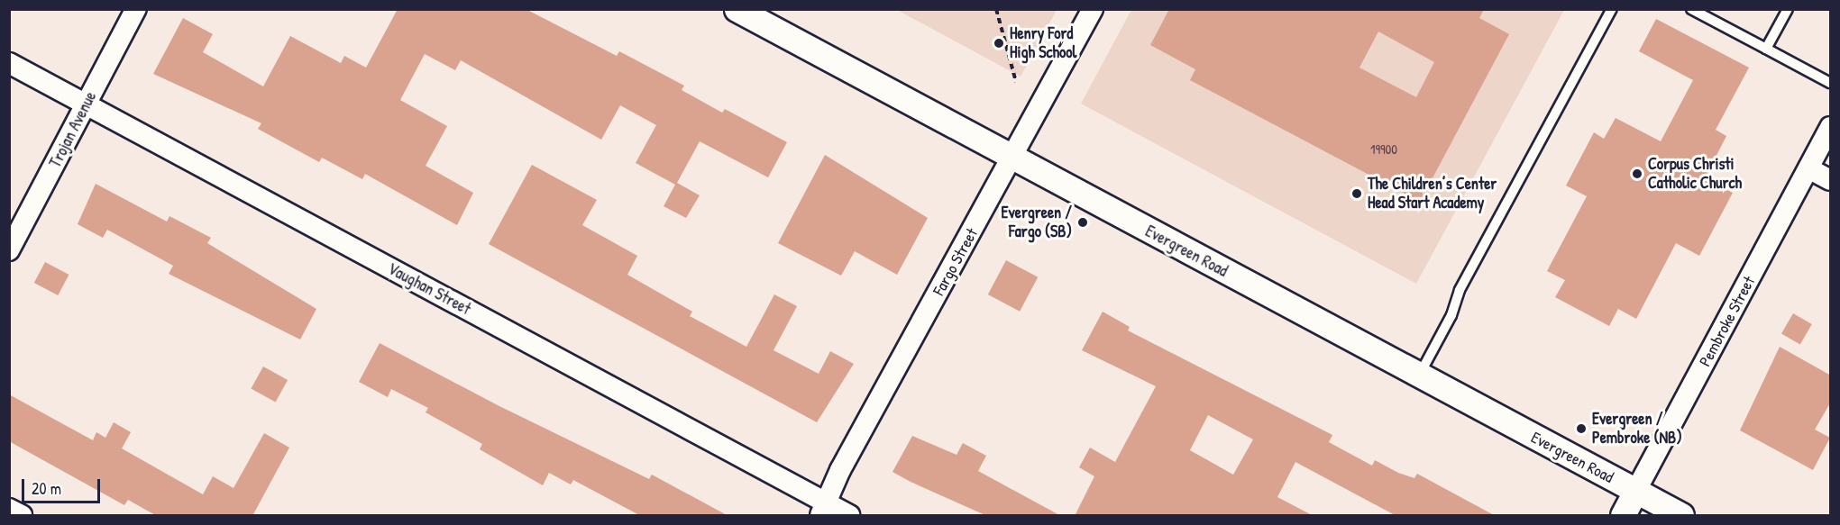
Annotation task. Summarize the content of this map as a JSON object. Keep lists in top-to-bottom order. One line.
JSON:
{"streets":{"street":["Trojan Avenue","Evergreen Road","Fargo Street","Vaughan Street","Pembroke Street"]},"crossings":[["Trojan Avenue","Vaughan Street"],["Evergreen Road","Fargo Street"],["Evergreen Road","Pembroke Street"],["Fargo Street","Vaughan Street"]],"places":["Henry Ford High School","Corpus Christi Catholic Church","The Children’s Center Head Start Academy","Evergreen / Fargo (SB)","Evergreen / Pembroke (NB)"],"house_numbers":["19900"],"scale_bar":"20 m"}
